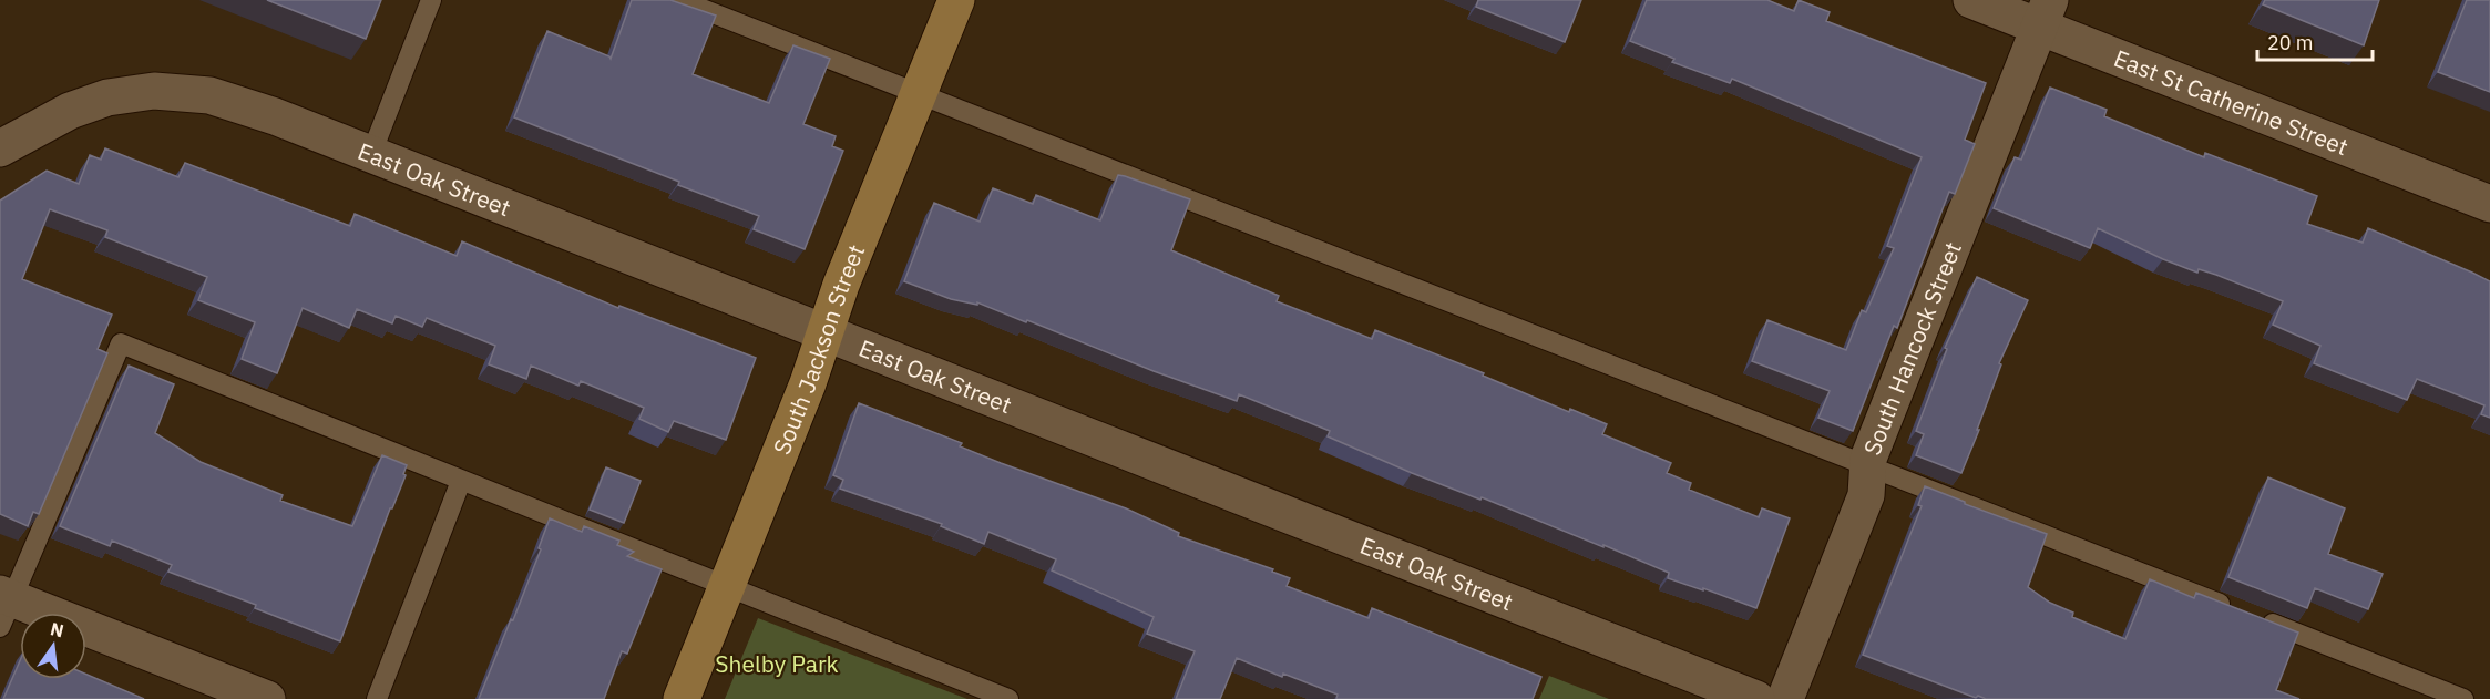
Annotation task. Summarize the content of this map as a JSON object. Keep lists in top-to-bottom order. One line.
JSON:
{"streets":{"main road":["East St Catherine Street","East Oak Street","South Jackson Street","South Hancock Street"]},"crossings":[["East St Catherine Street","South Hancock Street"],["East Oak Street","South Jackson Street"]],"parks":["Shelby Park"],"scale_bar":"20 m","north":"top"}
